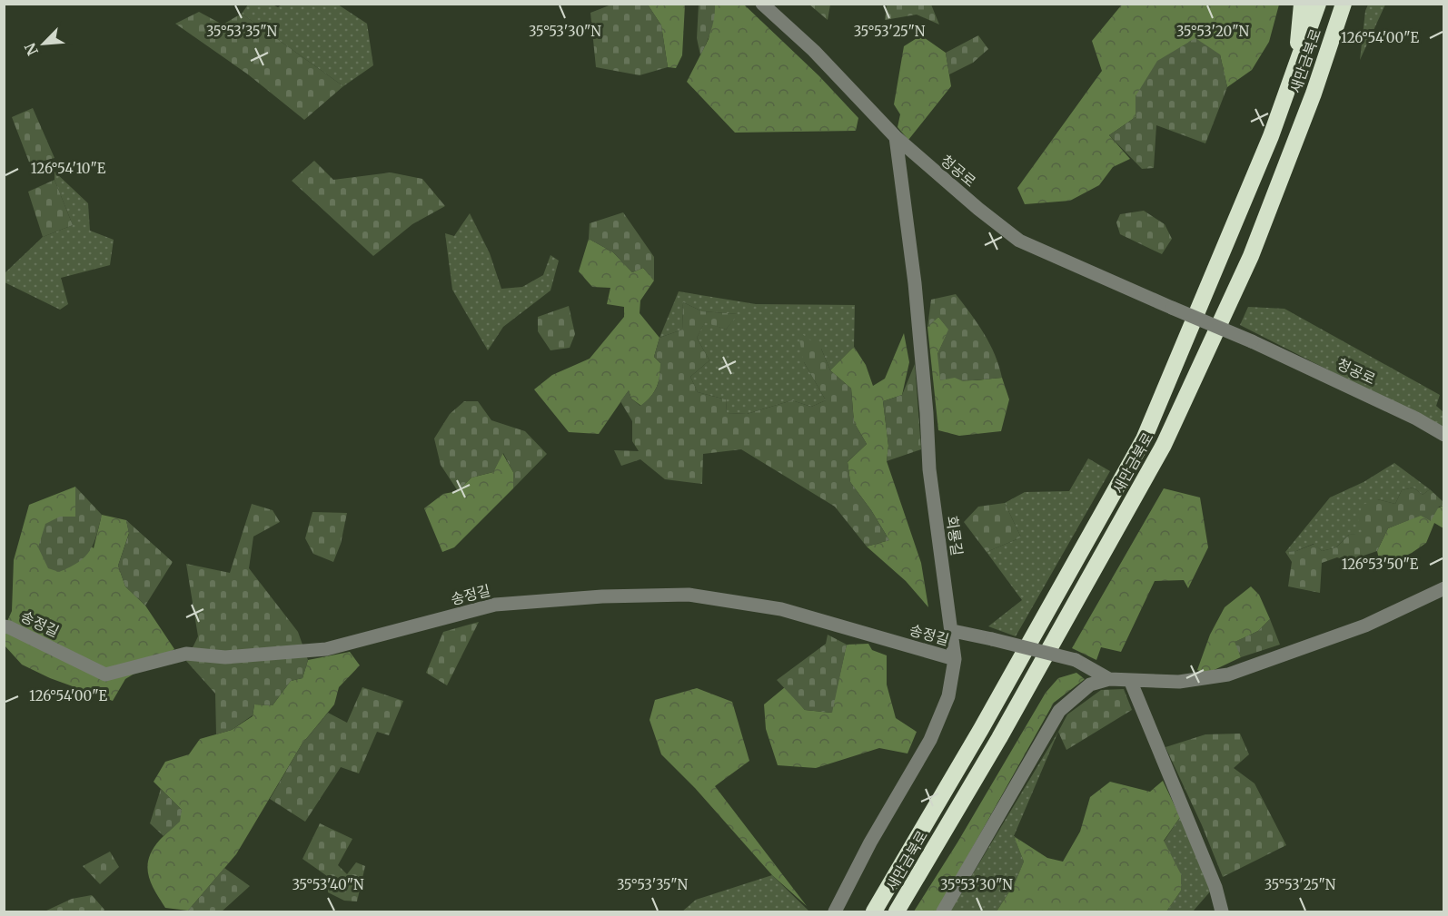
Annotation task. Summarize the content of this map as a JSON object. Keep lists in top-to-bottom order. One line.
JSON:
{"streets":{"highway":["새만금북로"],"street":["청공로","회룡길","송정길"]},"crossings":[["청공로","회룡길"],["회룡길","송정길"]],"north":"bottom left","coordinates":["35°53'30\"N","35°53'25\"N","35°53'20\"N","35°53'35\"N","126°54'00\"E","126°54'10\"E","126°53'50\"E","35°53'40\"N"]}
